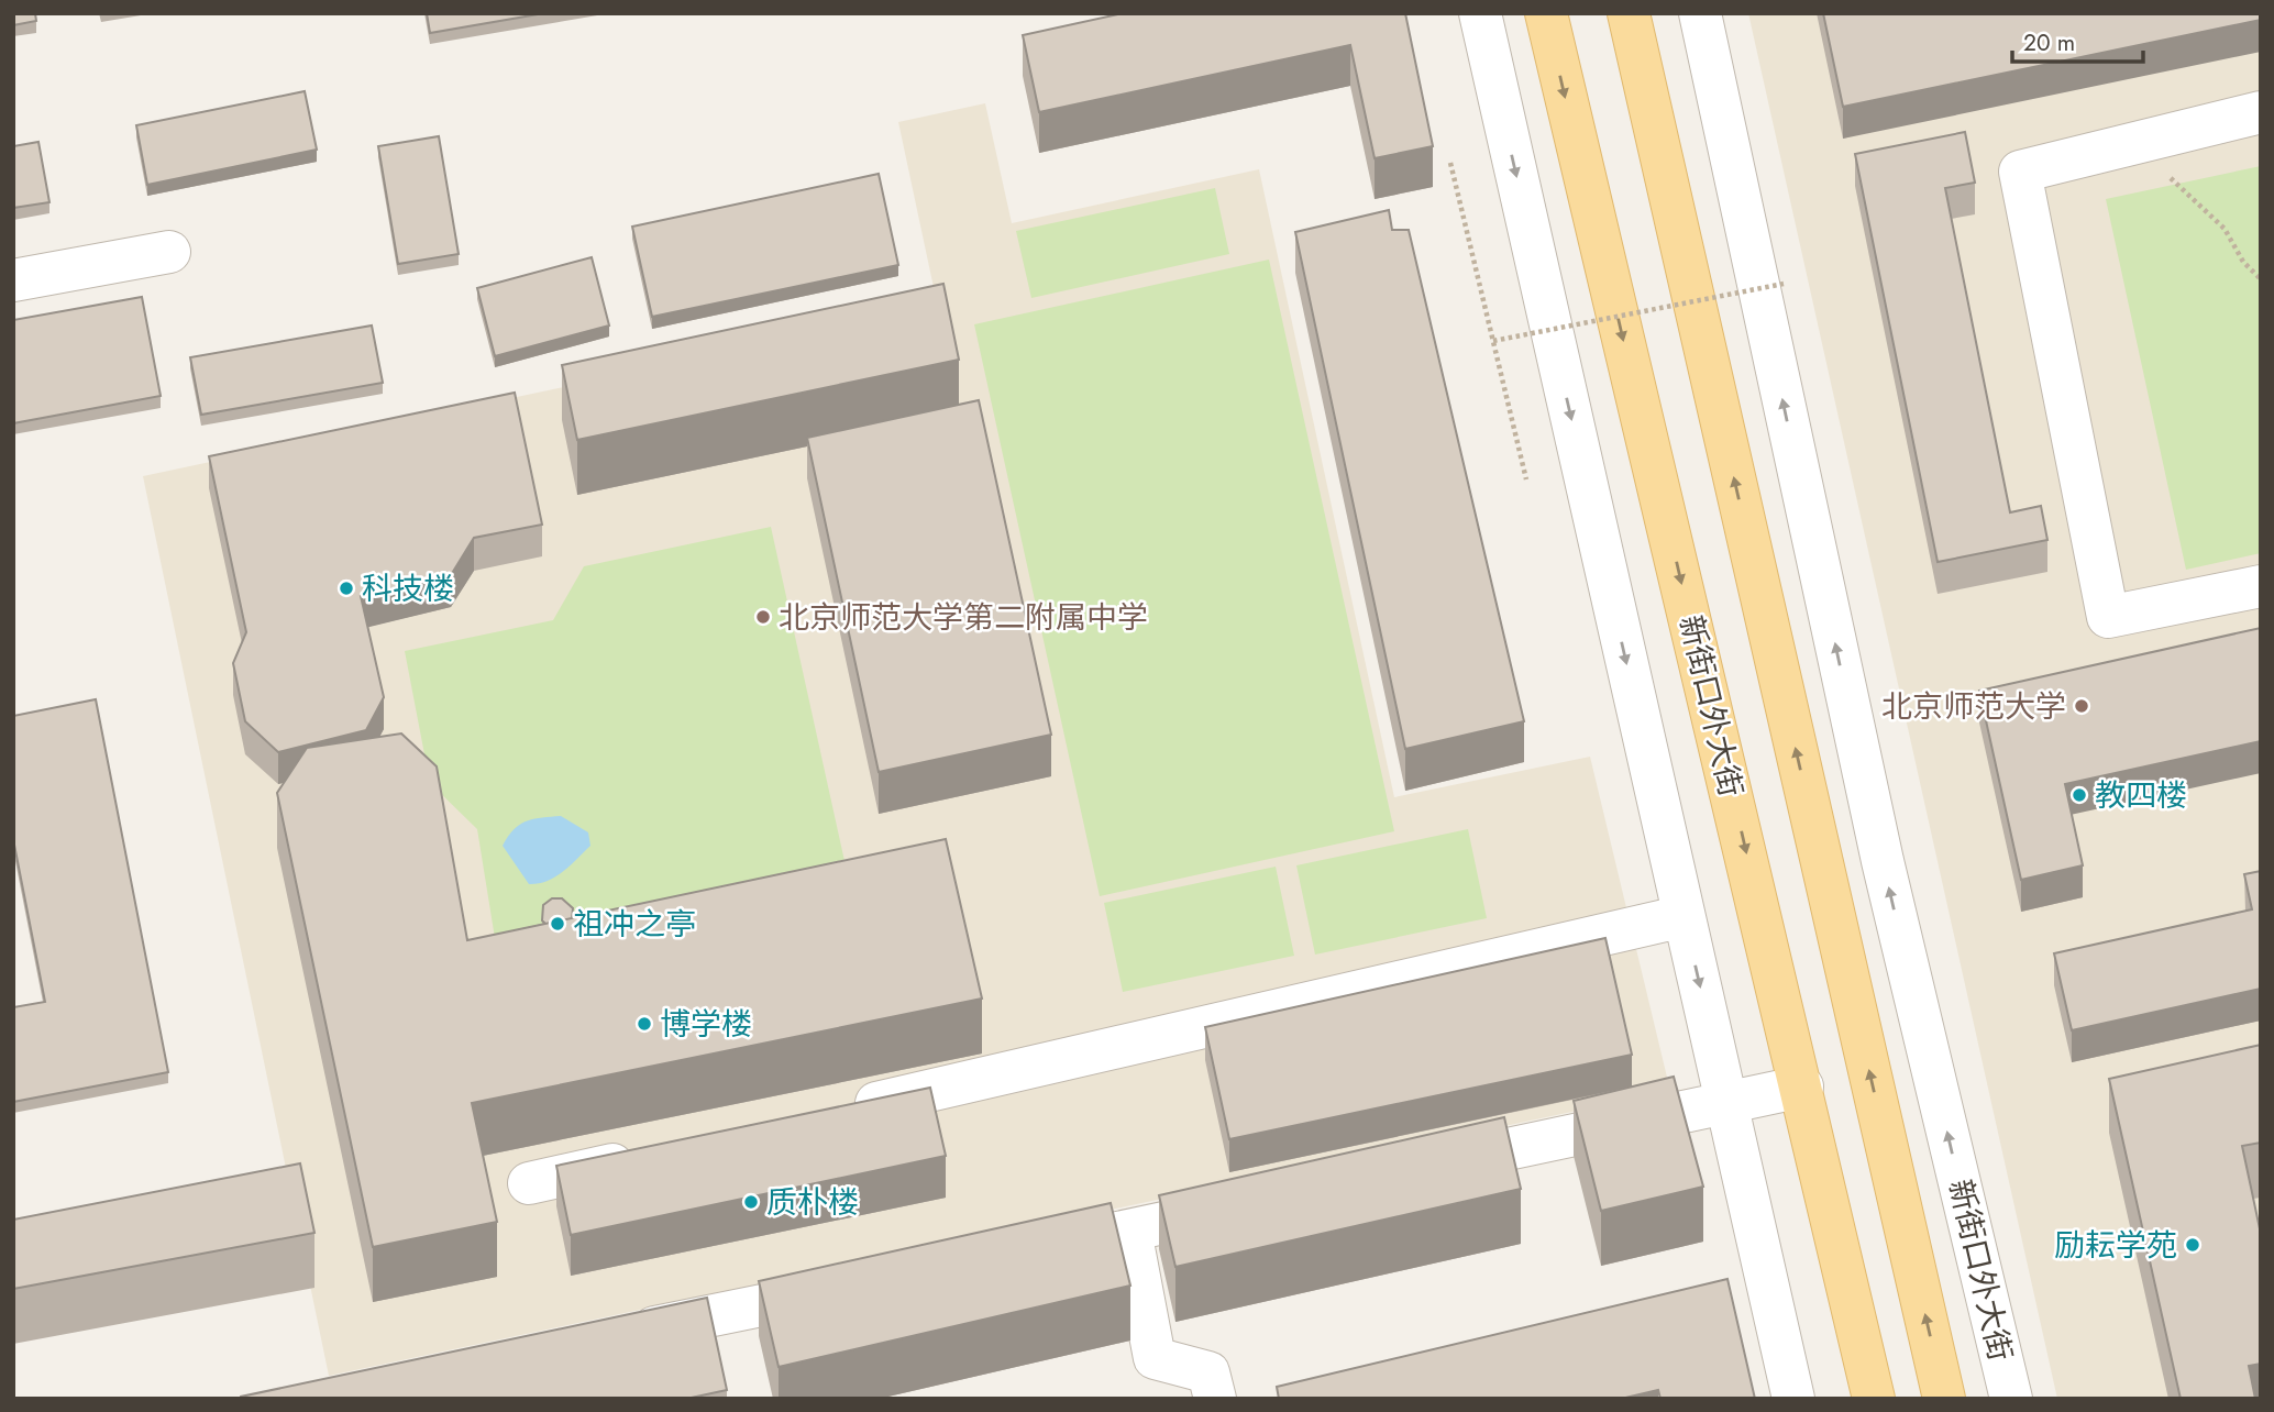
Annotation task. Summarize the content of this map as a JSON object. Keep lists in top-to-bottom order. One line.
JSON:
{"streets":{"main road":["新街口外大街"]},"places":["科技楼","北京师范大学第二附属中学","北京师范大学","教四楼","祖冲之亭","博学楼","质朴楼","励耘学苑"],"scale_bar":"20 m"}
